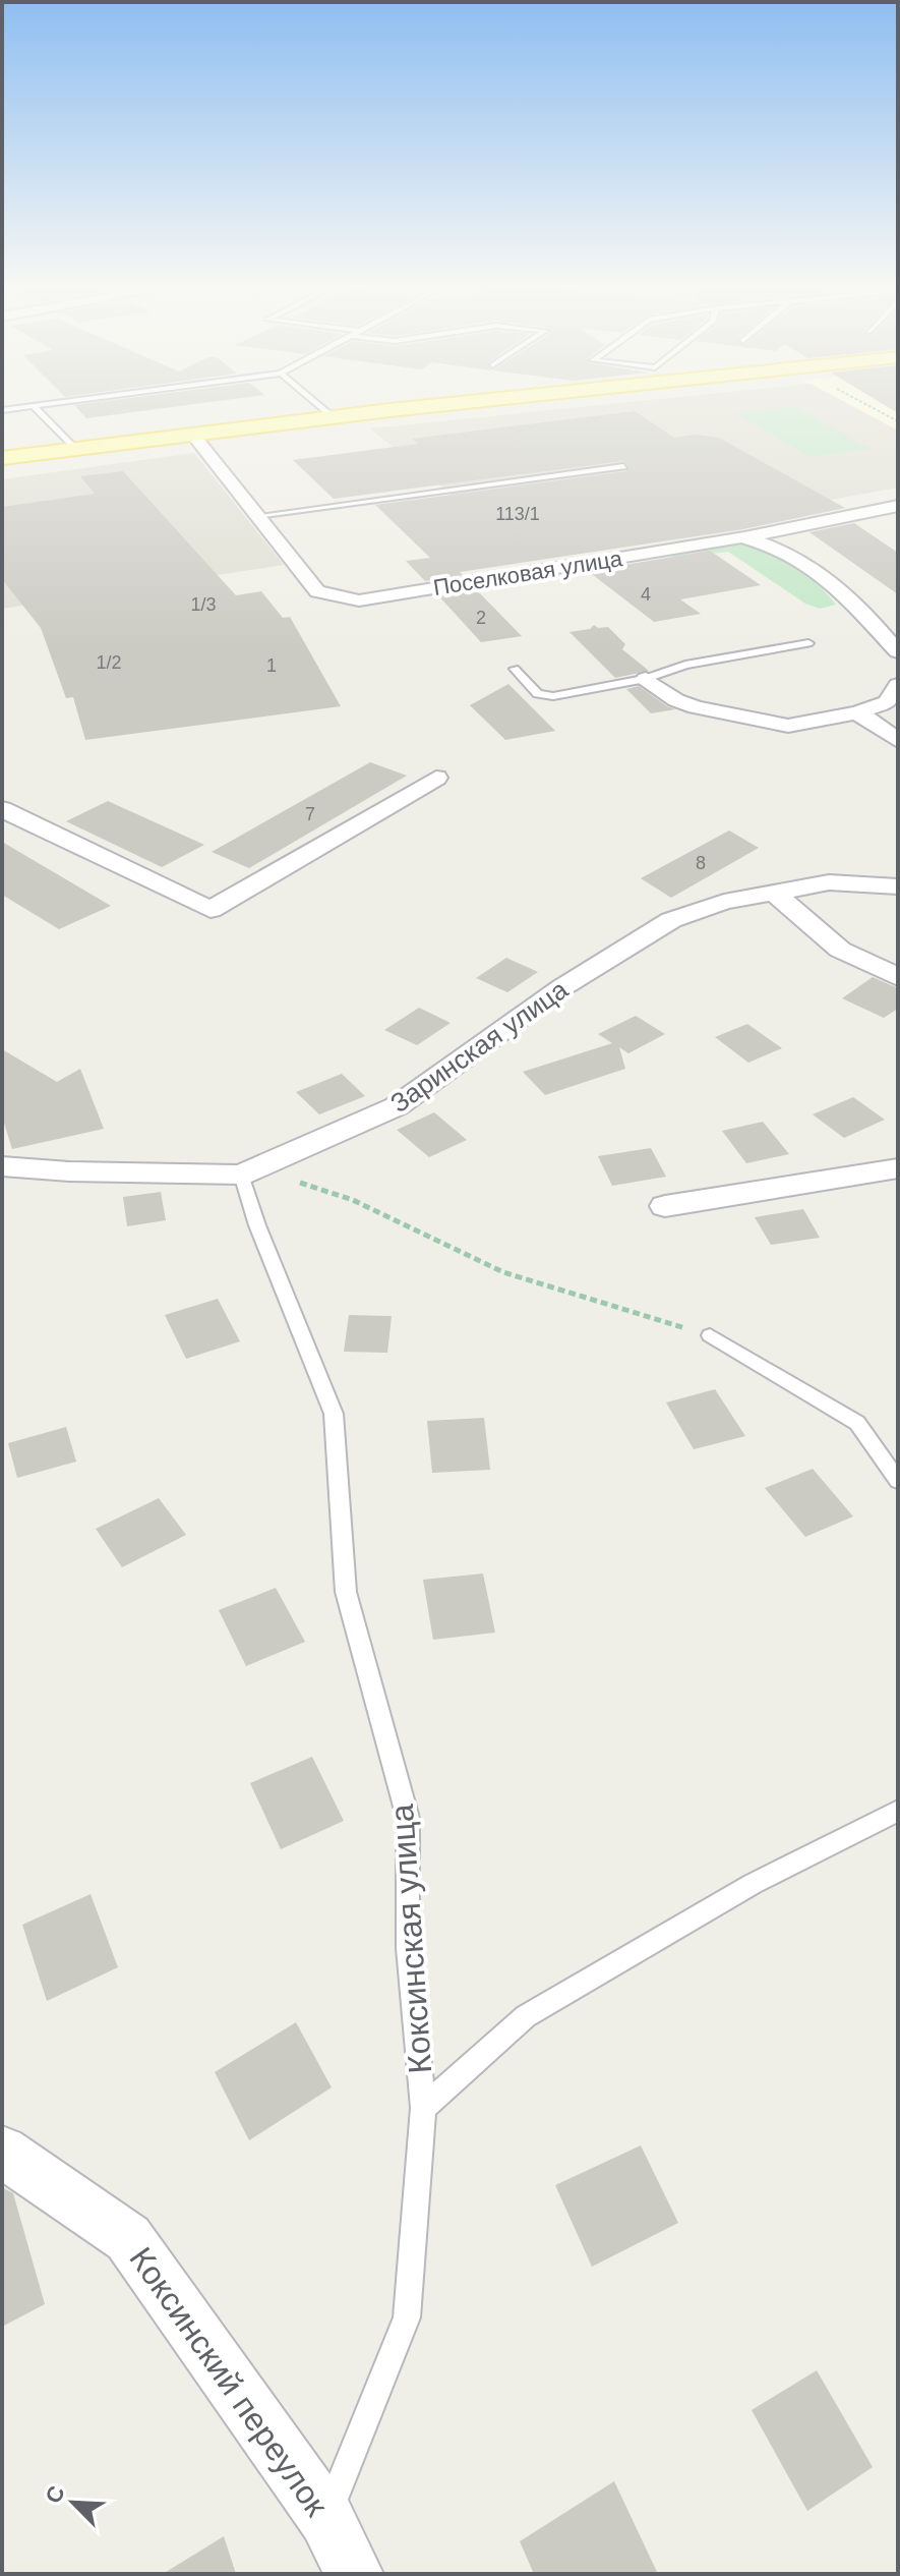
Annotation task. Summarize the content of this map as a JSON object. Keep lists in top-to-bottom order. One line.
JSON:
{"streets":{"street":["Поселковая улица","Заринская улица","Коксинский переулок"],"lane":["Коксинская улица"]},"crossings":[["Заринская улица","Коксинская улица"],["Коксинская улица","Коксинский переулок"]],"house_numbers":["113/1","4","1/3","2","1/2","1","7","8"],"north":"top left"}
